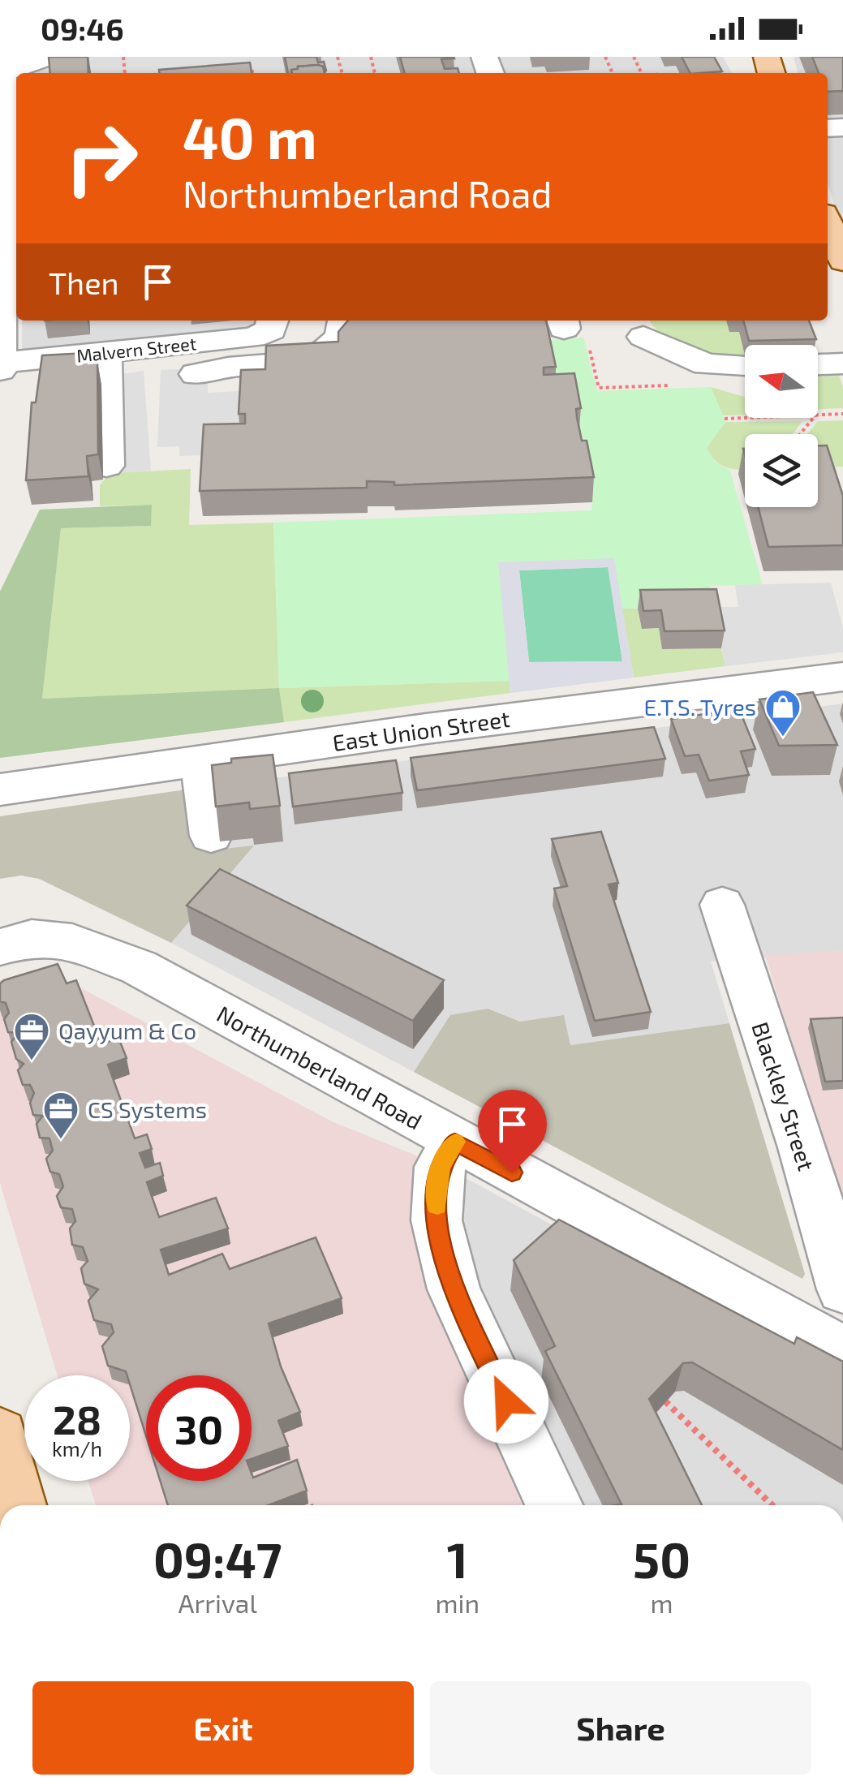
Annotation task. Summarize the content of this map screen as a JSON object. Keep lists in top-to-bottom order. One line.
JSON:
{"streets":{"street":["Malvern Street","East Union Street","Northumberland Road","Blackley Street"]},"places":{"shop":["E.T.S. Tyres"],"office":["Qayyum & Co","CS Systems"]},"north":"left","page":{"status":"09:46","turn":["40 m","Northumberland Road"],"then":"Then","speed":"28 km/h","limit":"30","eta":["09:47","Arrival","1","min","50","m"],"buttons":["Exit","Share"]}}
